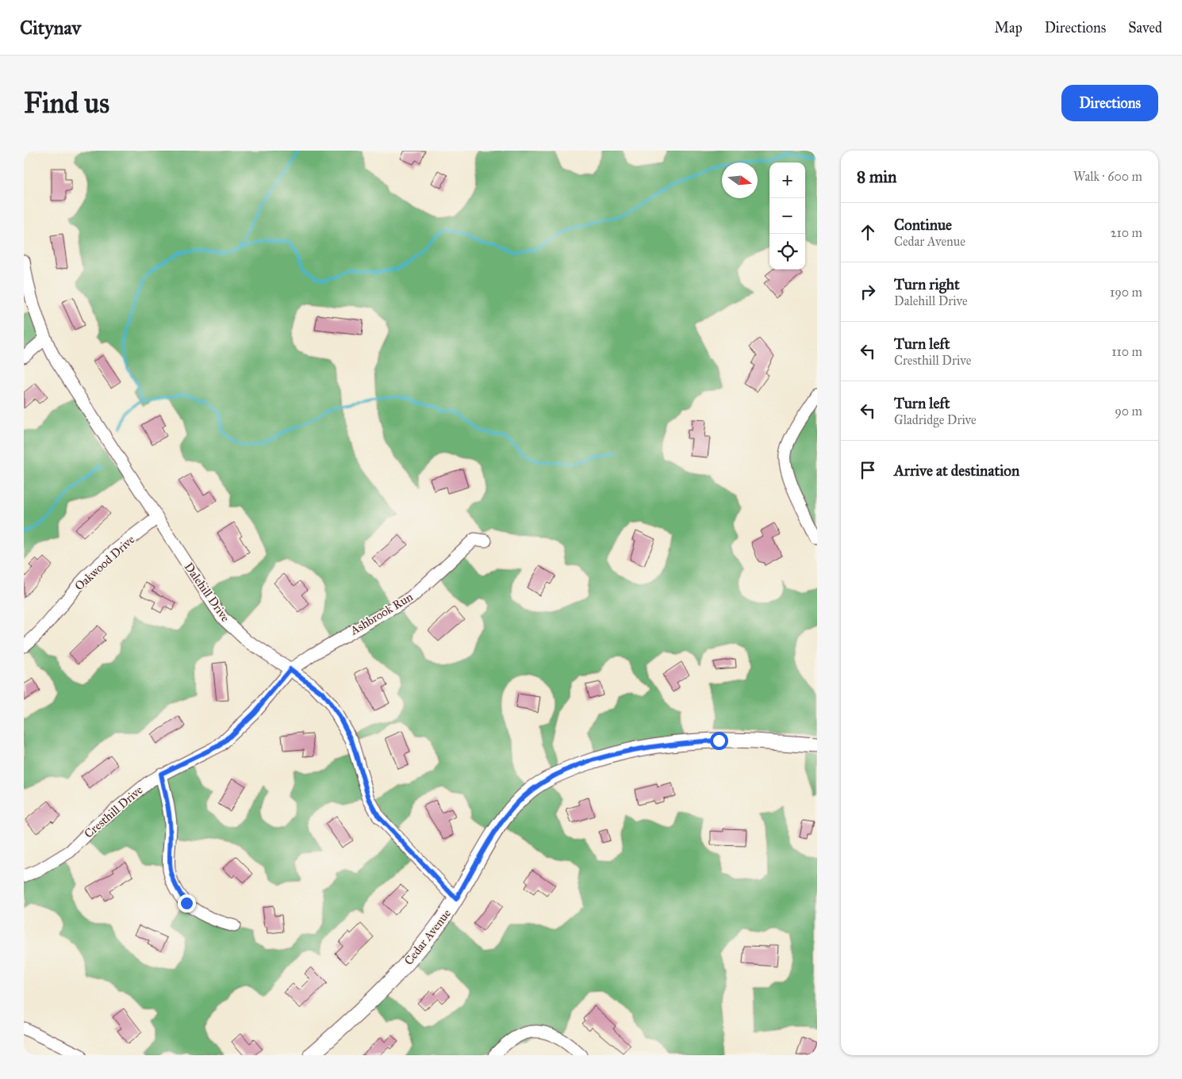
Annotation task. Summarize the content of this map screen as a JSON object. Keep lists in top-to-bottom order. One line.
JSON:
{"streets":{"street":["Oakwood Drive","Dalehill Drive","Ashbrook Run","Cresthill Drive","Cedar Avenue"]},"crossings":[["Oakwood Drive","Dalehill Drive"],["Dalehill Drive","Ashbrook Run"],["Dalehill Drive","Cresthill Drive"],["Dalehill Drive","Cedar Avenue"],["Ashbrook Run","Cresthill Drive"]],"north":"right","page":{"header":"Citynav","nav":["Map","Directions","Saved"],"buttons":"Directions","title":"Find us","heading":["8 min","Walk · 600 m"],"map_buttons":["+","−"],"list":[["Continue","Cedar Avenue","210 m"],["Turn right","Dalehill Drive","190 m"],["Turn left","Cresthill Drive","110 m"],["Turn left","Gladridge Drive","90 m"],"Arrive at destination"]}}
